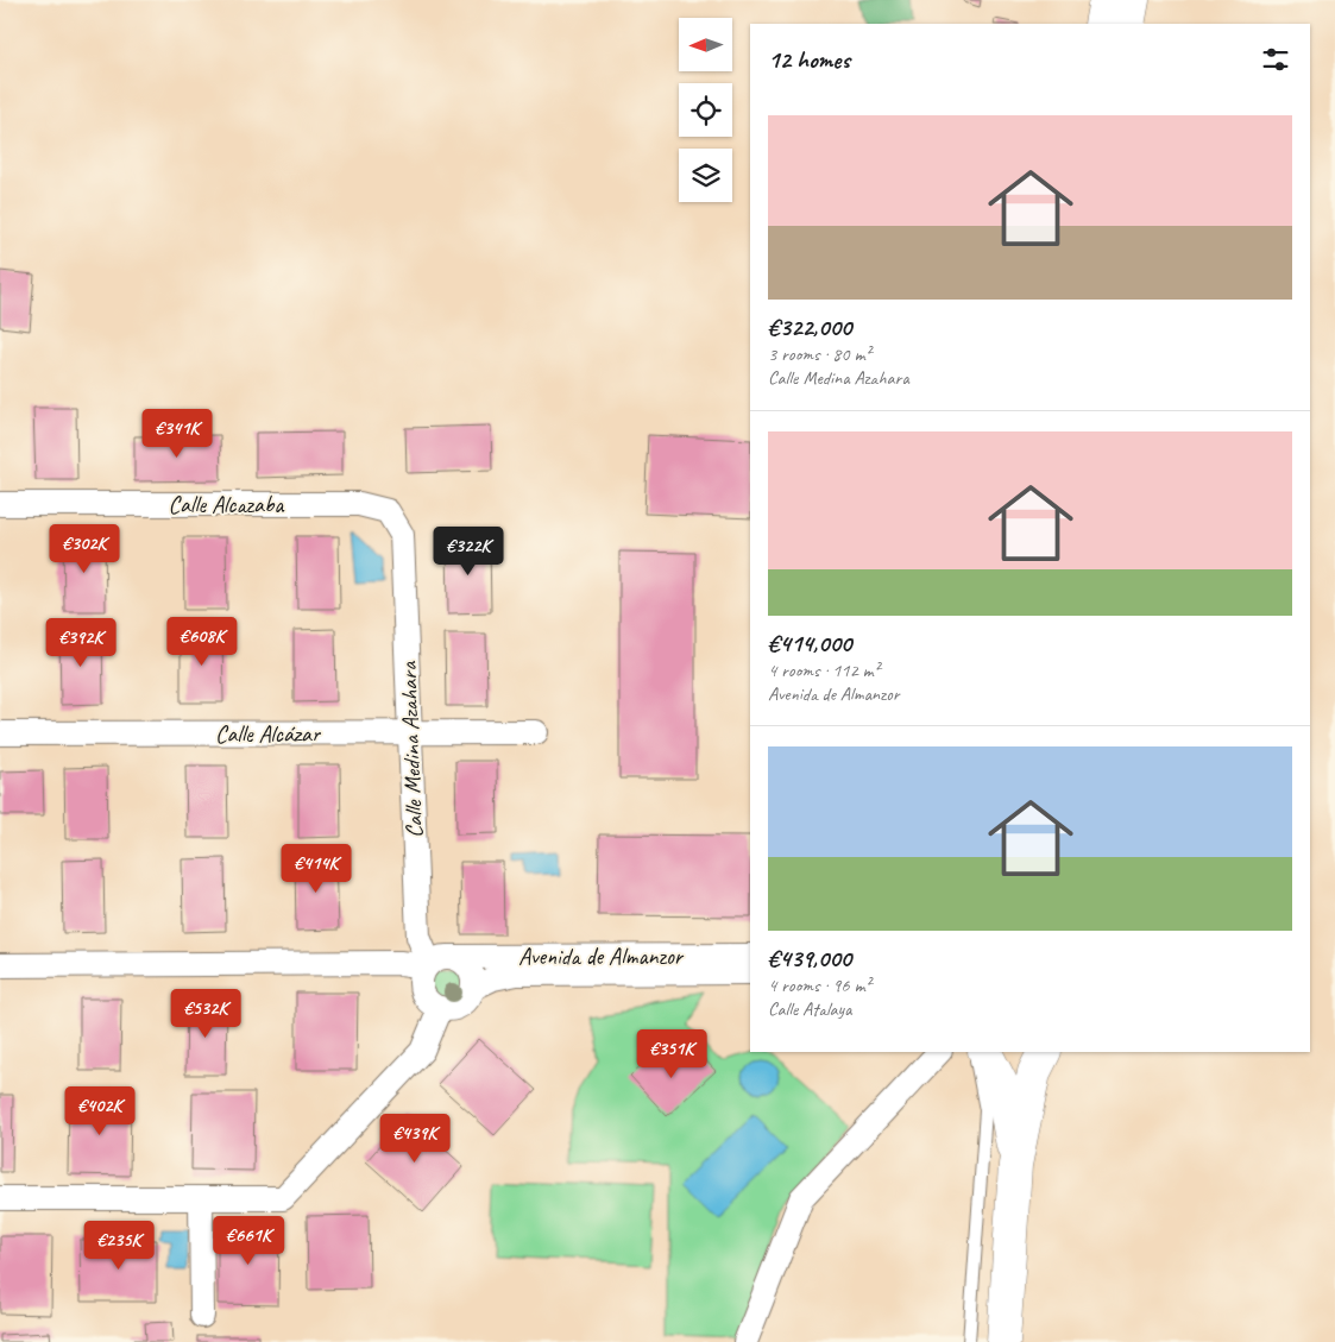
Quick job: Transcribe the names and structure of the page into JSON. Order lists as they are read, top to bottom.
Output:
{
  "streets": {
    "street": [
      "Calle Alcazaba",
      "Calle Alcázar",
      "Calle Medina Azahara",
      "Avenida de Almanzor"
    ]
  },
  "crossings": [
    ["Calle Alcazaba", "Calle Medina Azahara"],
    ["Calle Alcázar", "Calle Medina Azahara"],
    ["Calle Medina Azahara", "Avenida de Almanzor"]
  ],
  "north": "left",
  "page": {
    "heading": "12 homes",
    "list": [
      {
        "name": "€322,000",
        "note": "3 rooms · 80 m² · Calle Medina Azahara"
      },
      {
        "name": "€414,000",
        "note": "4 rooms · 112 m² · Avenida de Almanzor"
      },
      {
        "name": "€439,000",
        "note": "4 rooms · 96 m² · Calle Atalaya"
      }
    ],
    "price": [
      "€341K",
      "€302K",
      "€322K",
      "€608K",
      "€392K",
      "€414K",
      "€532K",
      "€351K",
      "€402K",
      "€439K",
      "€661K",
      "€235K"
    ]
  }
}
